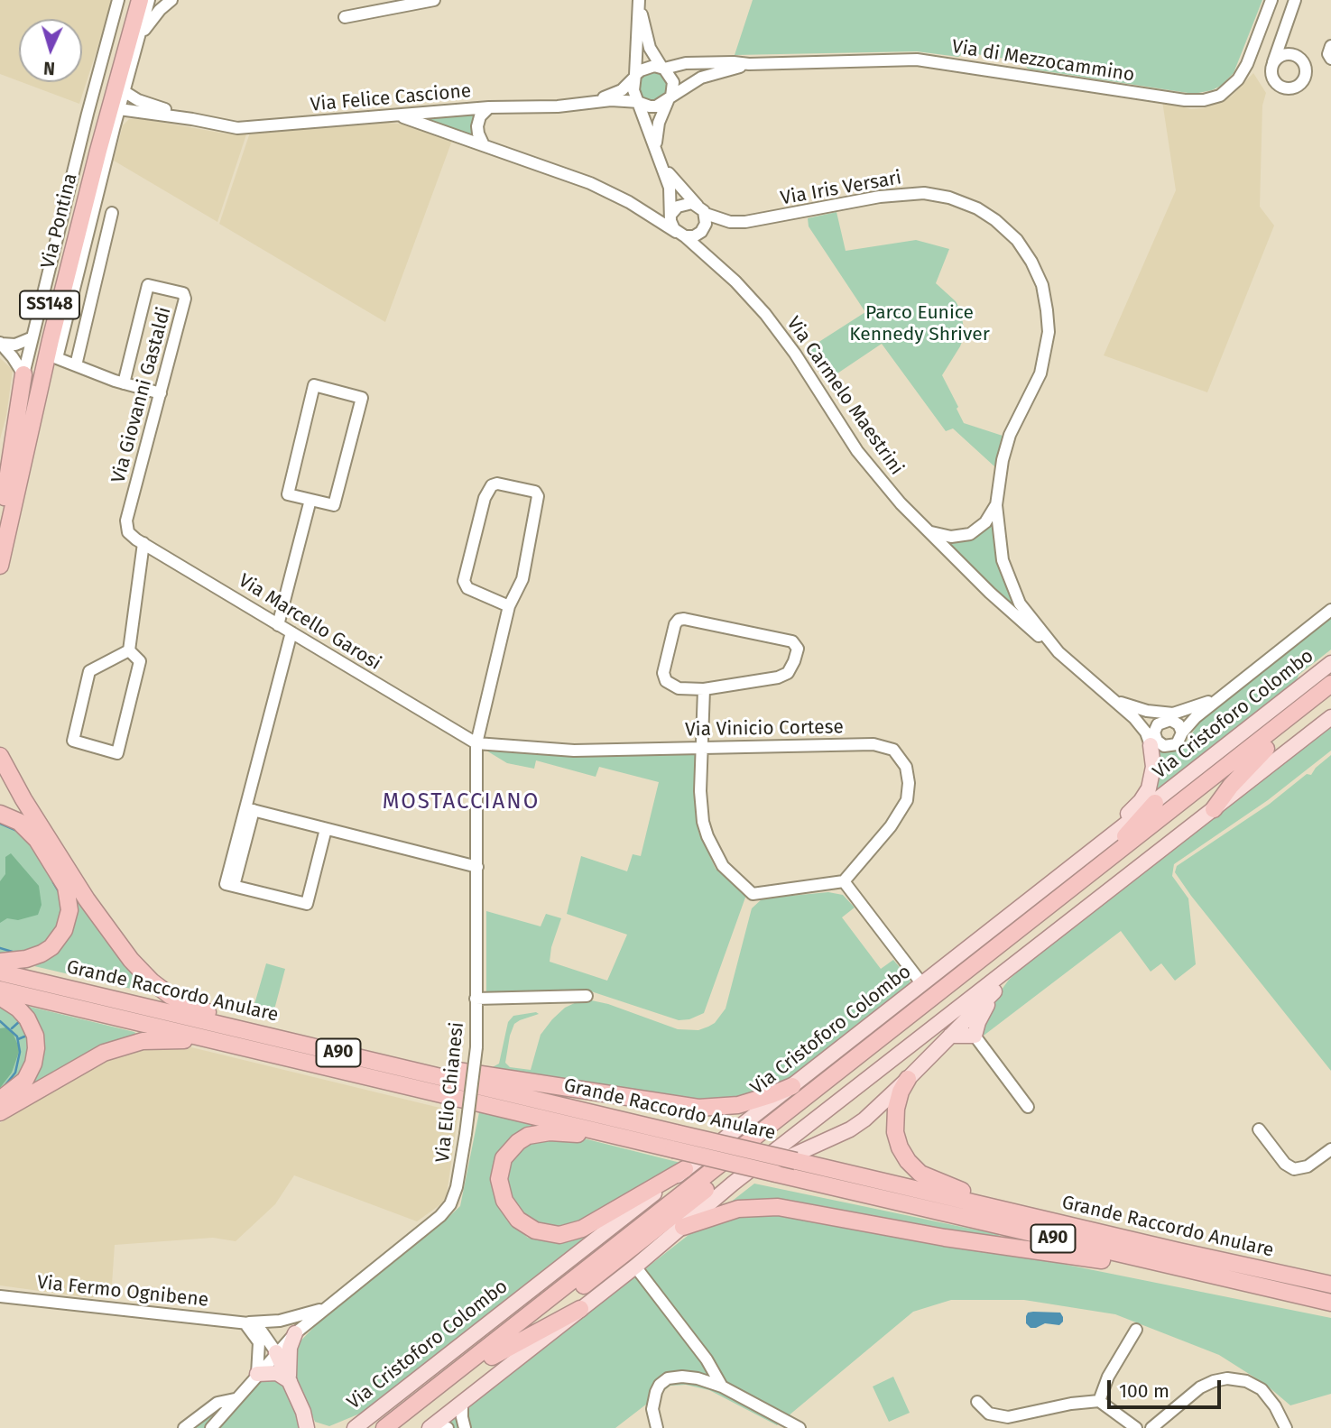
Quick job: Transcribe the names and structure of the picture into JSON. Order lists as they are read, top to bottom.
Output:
{
  "streets": {
    "highway": [
      "Via Pontina",
      "SS148",
      "Via Cristoforo Colombo",
      "Grande Raccordo Anulare",
      "A90"
    ],
    "street": [
      "Via di Mezzocammino",
      "Via Felice Cascione",
      "Via Iris Versari",
      "Via Giovanni Gastaldi",
      "Via Carmelo Maestrini",
      "Via Marcello Garosi",
      "Via Vinicio Cortese",
      "Via Elio Chianesi",
      "Via Fermo Ognibene"
    ]
  },
  "crossings": [
    ["Via di Mezzocammino", "Via Felice Cascione"],
    ["Via Felice Cascione", "Via Pontina"],
    ["Via Felice Cascione", "Via Carmelo Maestrini"],
    ["Via Iris Versari", "Via Carmelo Maestrini"],
    ["Via Giovanni Gastaldi", "Via Marcello Garosi"],
    ["Via Marcello Garosi", "Via Vinicio Cortese"],
    ["Via Marcello Garosi", "Via Elio Chianesi"],
    ["Via Vinicio Cortese", "Via Elio Chianesi"],
    ["Via Elio Chianesi", "Via Fermo Ognibene"]
  ],
  "districts": ["MOSTACCIANO"],
  "parks": ["Parco Eunice Kennedy Shriver"],
  "scale_bar": "100 m",
  "north": "bottom"
}
